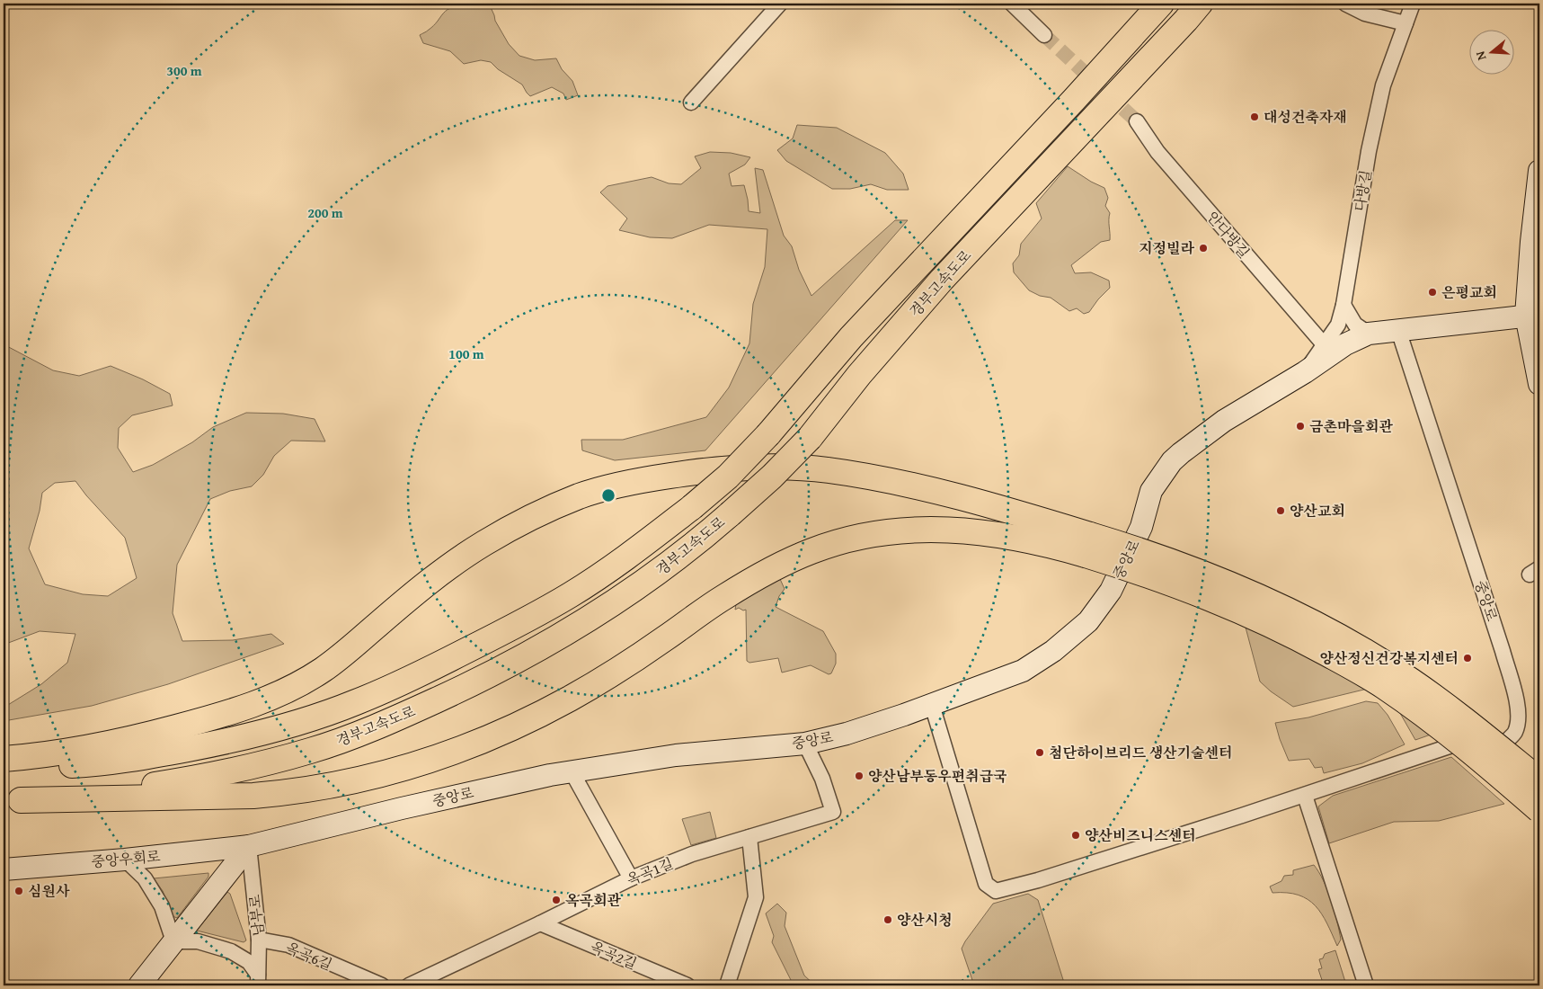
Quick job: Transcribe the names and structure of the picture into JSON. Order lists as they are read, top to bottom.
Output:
{
  "streets": {
    "highway": ["경부고속도로"],
    "main road": ["중앙로", "중앙우회로"],
    "street": [
      "다방길",
      "안다방길",
      "옥곡1길",
      "남부로",
      "옥곡2길",
      "옥곡6길"
    ]
  },
  "crossings": [
    ["다방길", "안다방길"],
    ["다방길", "중앙로"],
    ["중앙로", "중앙우회로"],
    ["중앙로", "옥곡1길"],
    ["중앙로", "남부로"],
    ["중앙우회로", "남부로"],
    ["옥곡1길", "옥곡2길"],
    ["남부로", "옥곡6길"]
  ],
  "places": [
    "대성건축자재",
    "지정빌라",
    "은평교회",
    "금촌마을회관",
    "양산교회",
    "양산정신건강복지센터",
    "첨단하이브리드 생산기술센터",
    "양산남부동우편취급국",
    "양산비즈니스센터",
    "심원사",
    "옥곡회관",
    "양산시청"
  ],
  "north": "left",
  "rings": ["300 m", "200 m", "100 m"]
}
